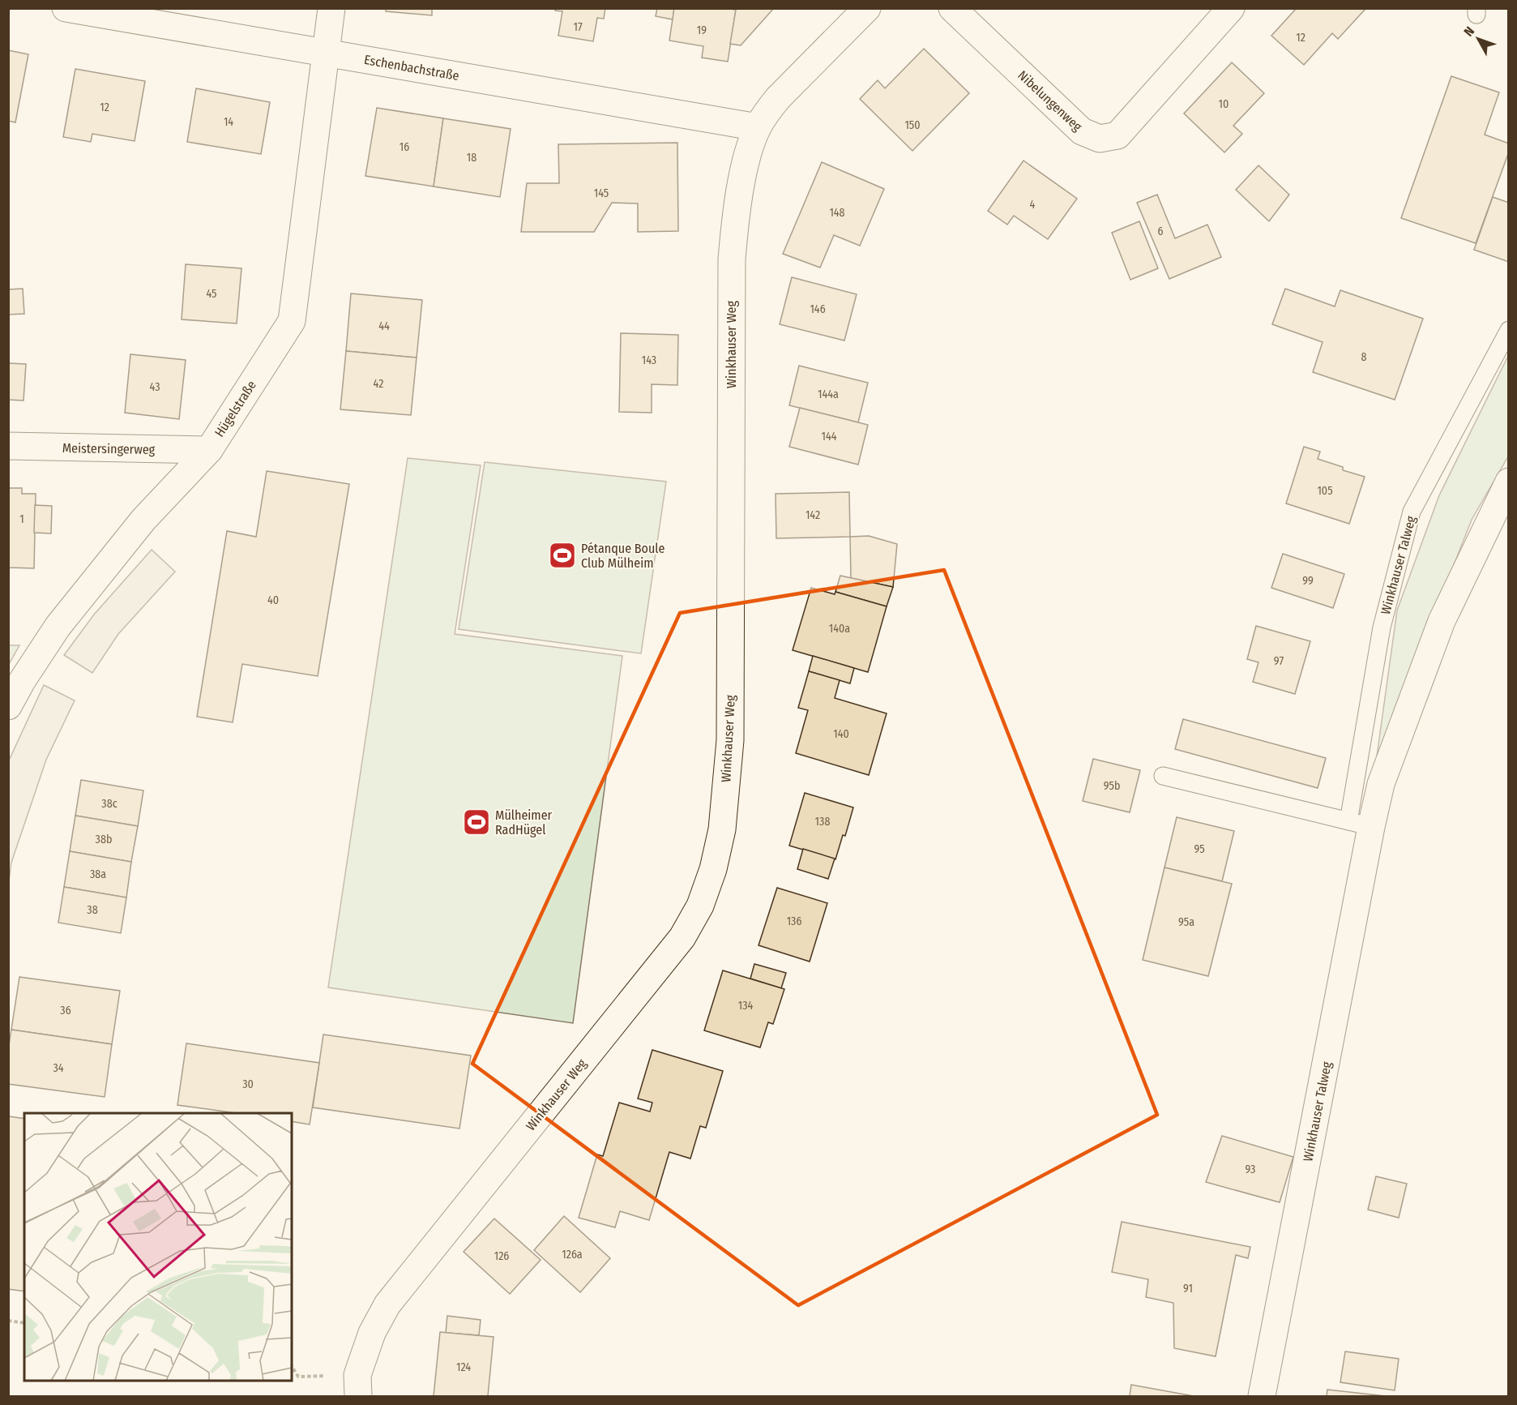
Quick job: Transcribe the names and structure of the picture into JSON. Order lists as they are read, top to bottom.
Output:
{
  "streets": {
    "street": [
      "Eschenbachstraße",
      "Nibelungenweg",
      "Winkhauser Weg",
      "Hügelstraße",
      "Meistersingerweg",
      "Winkhauser Talweg"
    ]
  },
  "crossings": [
    ["Eschenbachstraße", "Winkhauser Weg"],
    ["Eschenbachstraße", "Hügelstraße"],
    ["Hügelstraße", "Meistersingerweg"]
  ],
  "places": {
    "sports": ["Pétanque Boule Club Mülheim", "Mülheimer RadHügel"]
  },
  "house_numbers": [
    "17",
    "19",
    "12",
    "10",
    "12",
    "14",
    "150",
    "16",
    "18",
    "145",
    "4",
    "148",
    "6",
    "45",
    "146",
    "44",
    "8",
    "143",
    "42",
    "43",
    "144a",
    "144",
    "105",
    "142",
    "1",
    "99",
    "40",
    "140a",
    "97",
    "140",
    "95b",
    "38c",
    "138",
    "38b",
    "95",
    "38a",
    "38",
    "136",
    "95a",
    "134",
    "36",
    "34",
    "30",
    "93",
    "126a",
    "126",
    "91",
    "124"
  ],
  "north": "top left"
}
